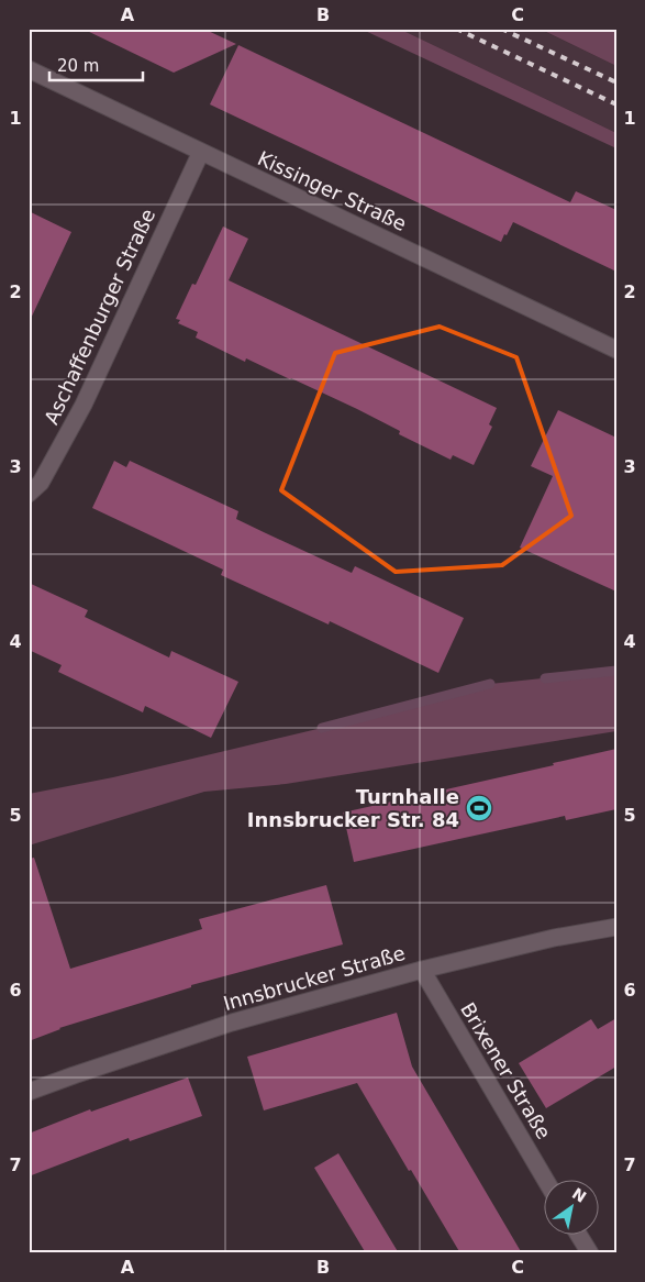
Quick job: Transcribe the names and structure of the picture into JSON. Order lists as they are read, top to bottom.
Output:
{
  "streets": {
    "street": [
      "Kissinger Straße",
      "Aschaffenburger Straße",
      "Innsbrucker Straße",
      "Brixener Straße"
    ]
  },
  "crossings": [
    ["Kissinger Straße", "Aschaffenburger Straße"],
    ["Innsbrucker Straße", "Brixener Straße"]
  ],
  "places": {
    "sports": ["Turnhalle Innsbrucker Str. 84"]
  },
  "scale_bar": "20 m",
  "north": "top right",
  "grid": {
    "columns": ["A", "B", "C"],
    "rows": [
      "1",
      "2",
      "3",
      "4",
      "5",
      "6",
      "7"
    ]
  }
}
